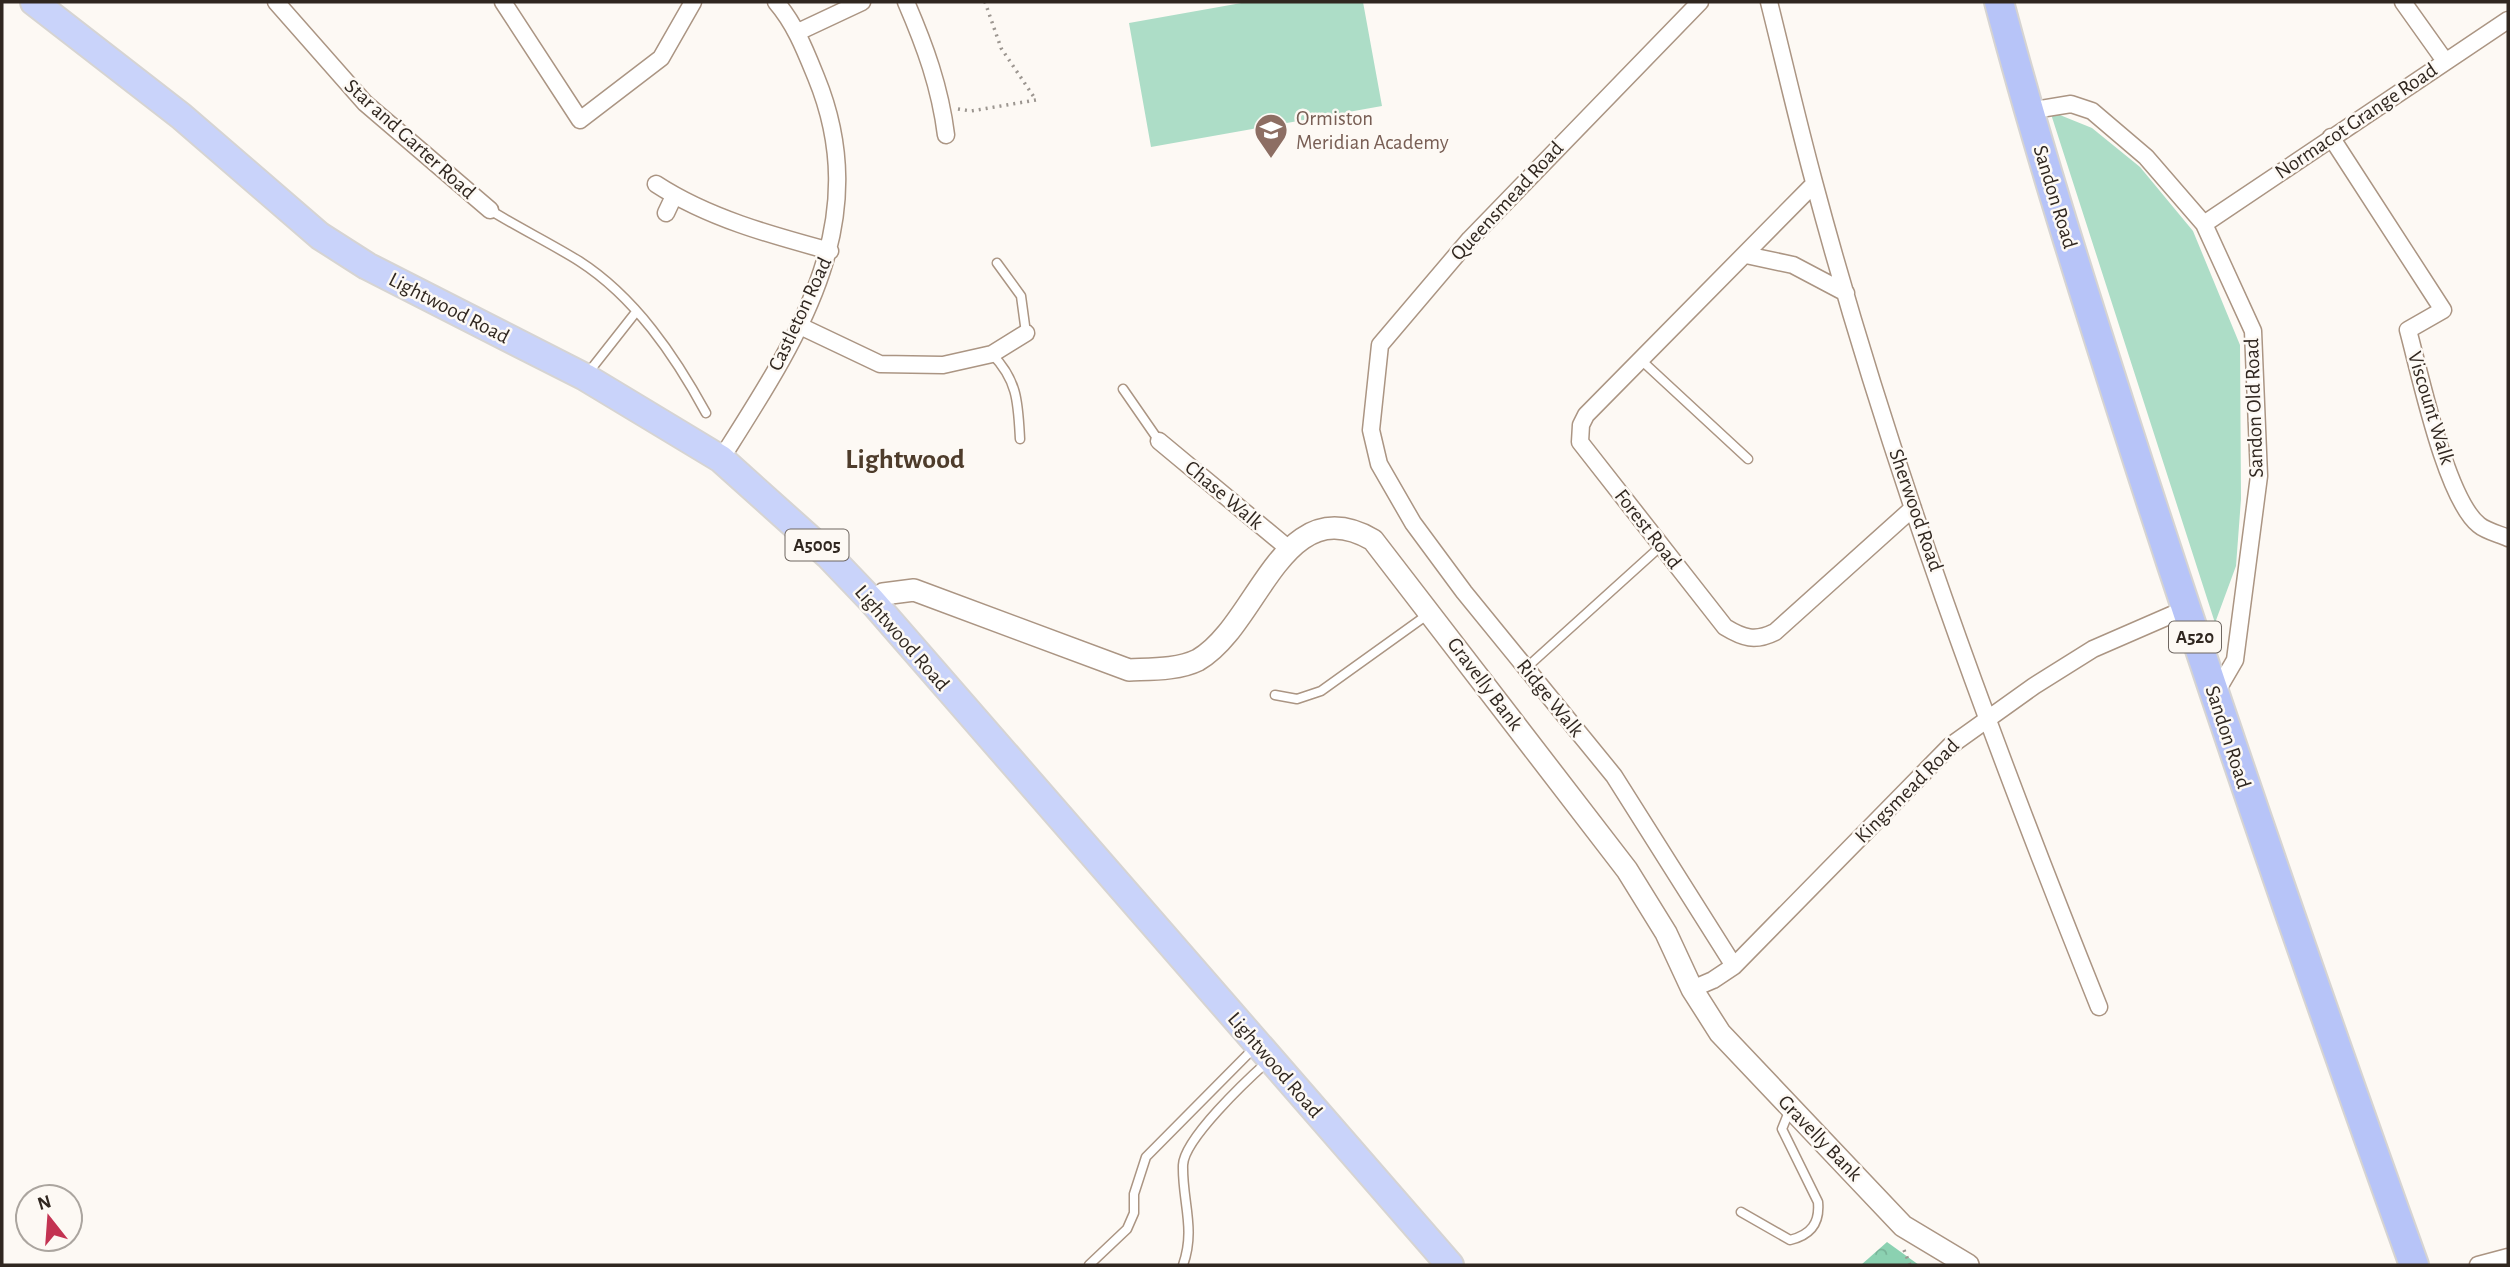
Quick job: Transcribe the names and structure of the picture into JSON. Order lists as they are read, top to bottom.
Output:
{
  "streets": {
    "highway": ["Sandon Road", "A520"],
    "main road": ["Lightwood Road", "A5005"],
    "street": [
      "Normacot Grange Road",
      "Star and Garter Road",
      "Queensmead Road",
      "Castleton Road",
      "Sandon Old Road",
      "Viscount Walk",
      "Chase Walk",
      "Sherwood Road",
      "Forest Road",
      "Gravelly Bank",
      "Ridge Walk",
      "Kingsmead Road"
    ]
  },
  "crossings": [
    ["Normacot Grange Road", "Sandon Old Road"],
    ["Normacot Grange Road", "Viscount Walk"],
    ["Sandon Road", "Sandon Old Road"],
    ["Sandon Road", "Kingsmead Road"],
    ["Queensmead Road", "Ridge Walk"],
    ["Lightwood Road", "Castleton Road"],
    ["Lightwood Road", "Gravelly Bank"],
    ["Chase Walk", "Gravelly Bank"],
    ["Sherwood Road", "Forest Road"],
    ["Sherwood Road", "Kingsmead Road"],
    ["Gravelly Bank", "Kingsmead Road"],
    ["Ridge Walk", "Kingsmead Road"]
  ],
  "districts": ["Lightwood"],
  "places": {
    "school or university": ["Ormiston Meridian Academy"]
  },
  "north": "top"
}
